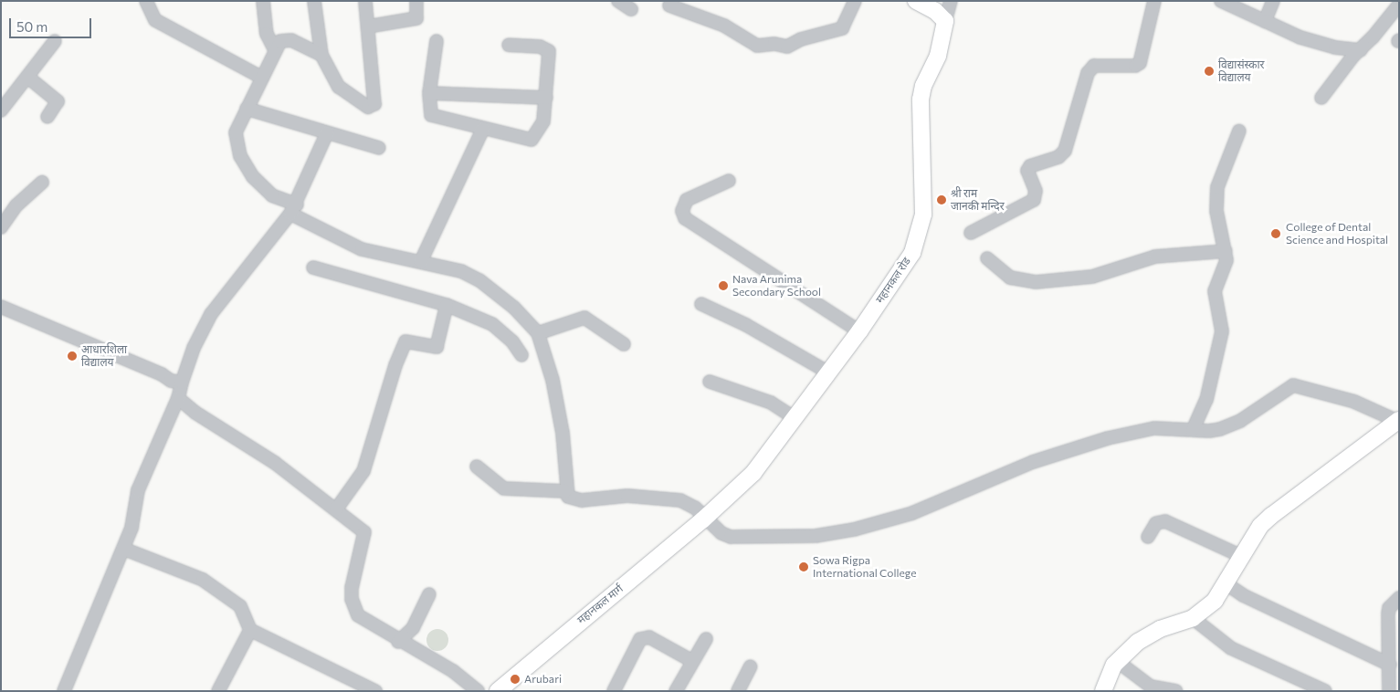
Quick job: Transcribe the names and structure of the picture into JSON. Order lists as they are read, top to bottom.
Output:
{
  "streets": {
    "main road": ["महानकल रोड", "महानकल मार्ग"]
  },
  "crossings": [
    ["महानकल रोड", "महानकल मार्ग"]
  ],
  "places": [
    "विद्यासंस्कार विद्यालय",
    "श्री राम जानकी मन्दिर",
    "College of Dental Science and Hospital",
    "Nava Arunima Secondary School",
    "आधारशिला विद्यालय",
    "Sowa Rigpa International College",
    "Arubari"
  ],
  "scale_bar": "50 m"
}
